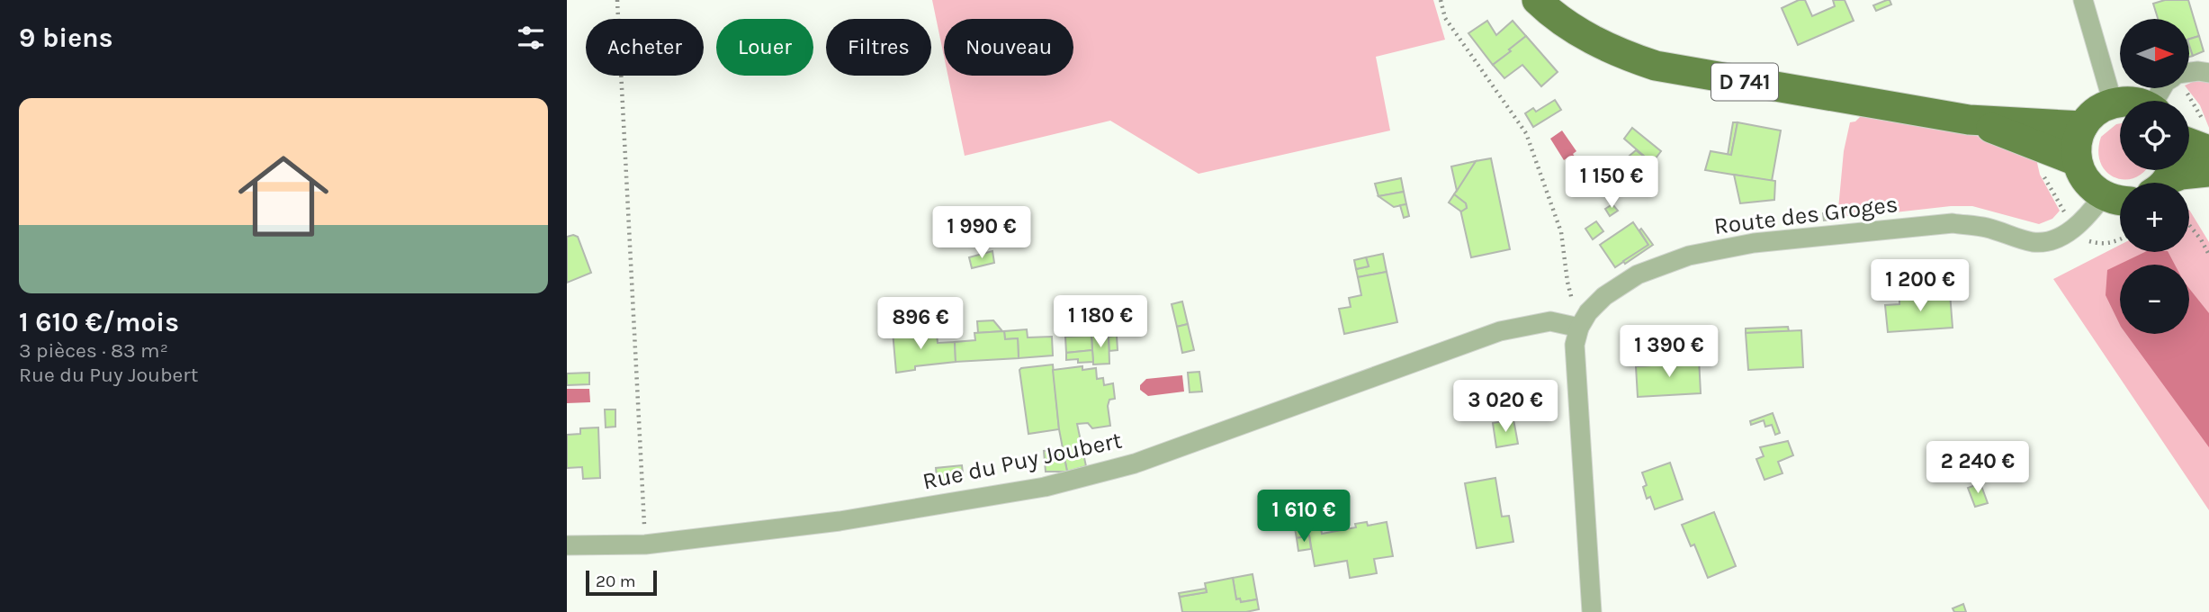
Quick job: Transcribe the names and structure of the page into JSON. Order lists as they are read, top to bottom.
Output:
{
  "streets": {
    "main road": ["D 741"],
    "street": ["Route des Groges", "Rue du Puy Joubert"]
  },
  "crossings": [
    ["Route des Groges", "Rue du Puy Joubert"]
  ],
  "scale_bar": "20 m",
  "north": "right",
  "page": {
    "heading": "9 biens",
    "map_buttons": ["+", "−"],
    "chip": [
      "Acheter",
      "Louer",
      "Filtres",
      "Nouveau"
    ],
    "list": [
      {
        "name": "1 610 €/mois",
        "note": "3 pièces · 83 m² · Rue du Puy Joubert"
      }
    ],
    "price": [
      "1 150 €",
      "1 990 €",
      "1 200 €",
      "1 180 €",
      "896 €",
      "1 390 €",
      "3 020 €",
      "2 240 €",
      "1 610 €"
    ],
    "scale": "20 m"
  }
}
